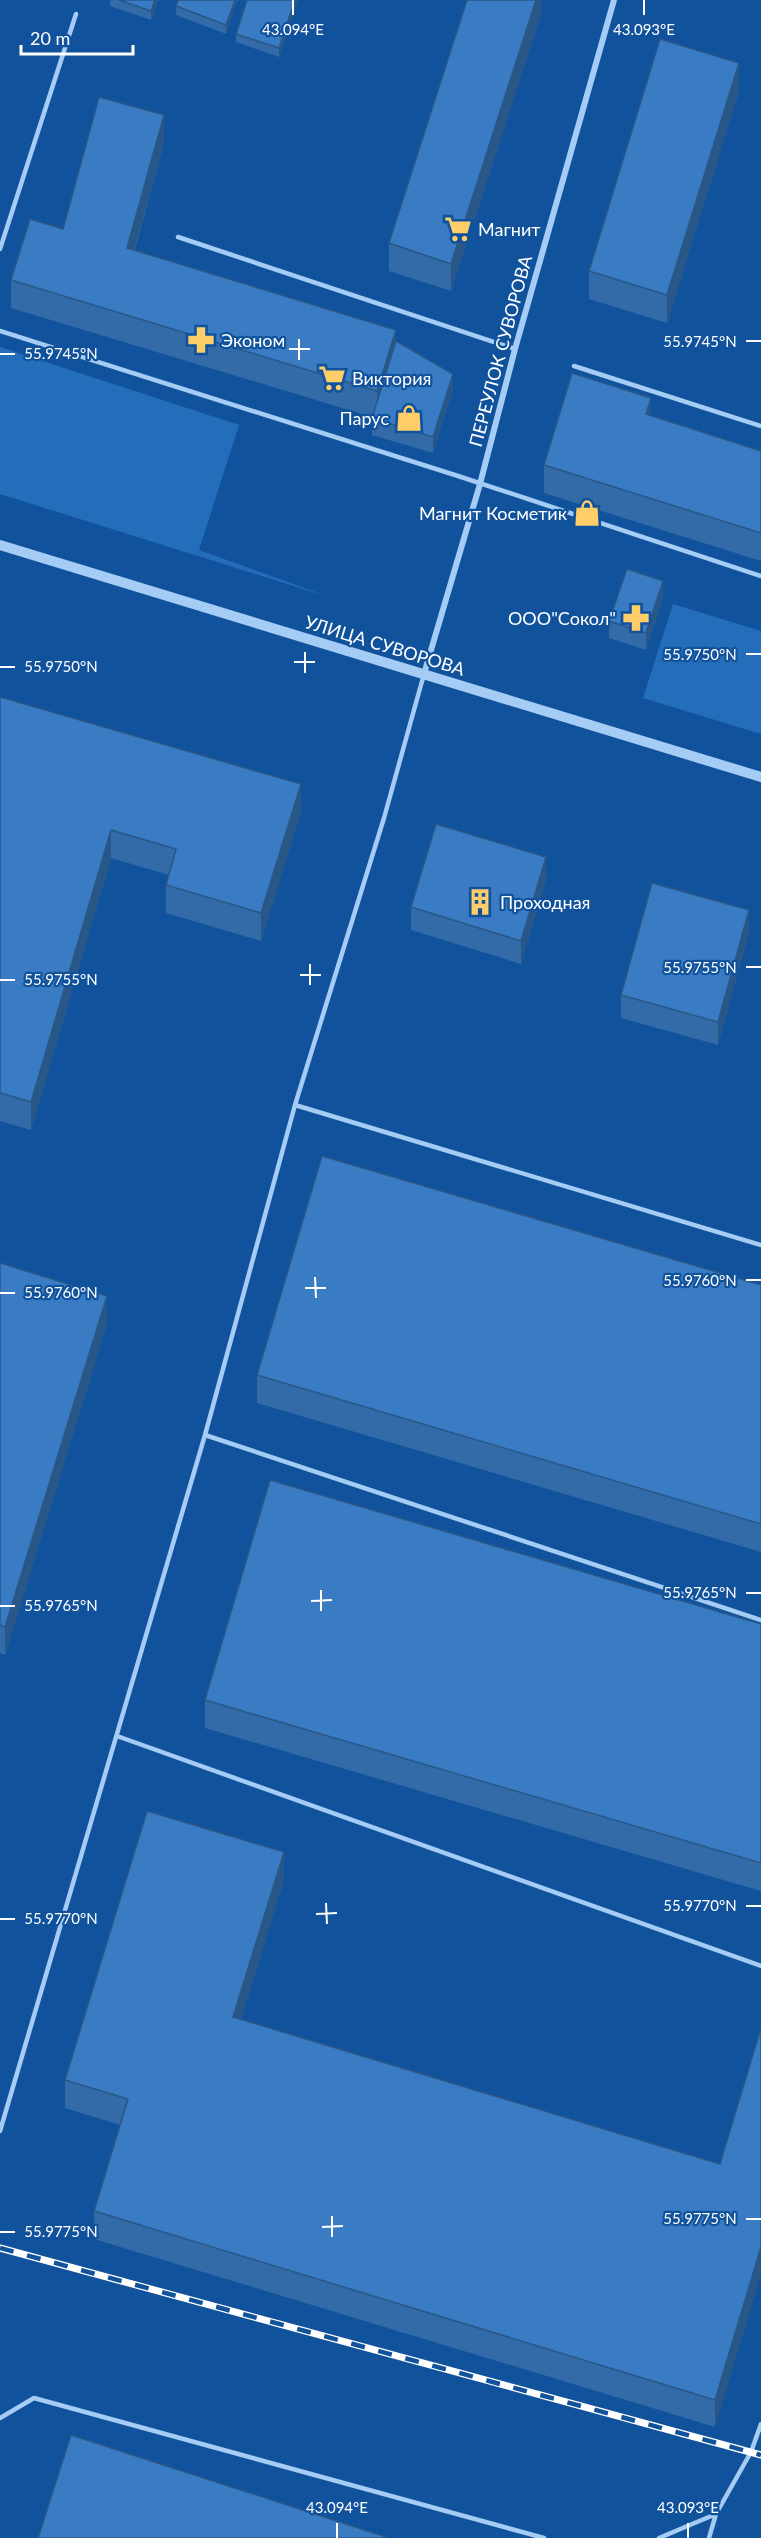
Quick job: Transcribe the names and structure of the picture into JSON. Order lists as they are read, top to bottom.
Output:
{
  "streets": {
    "street": ["ПЕРЕУЛОК СУВОРОВА", "УЛИЦА СУВОРОВА"]
  },
  "crossings": [
    ["ПЕРЕУЛОК СУВОРОВА", "УЛИЦА СУВОРОВА"]
  ],
  "places": {
    "supermarket": ["Магнит", "Виктория"],
    "pharmacy": ["Эконом", "ООО\"Сокол\""],
    "shop": ["Парус", "Магнит Косметик"],
    "building": ["Проходная"]
  },
  "scale_bar": "20 m",
  "coordinates": [
    "43.094°E",
    "43.093°E",
    "55.9745°N",
    "55.9750°N",
    "55.9755°N",
    "55.9760°N",
    "55.9765°N",
    "55.9770°N",
    "55.9775°N"
  ]
}
